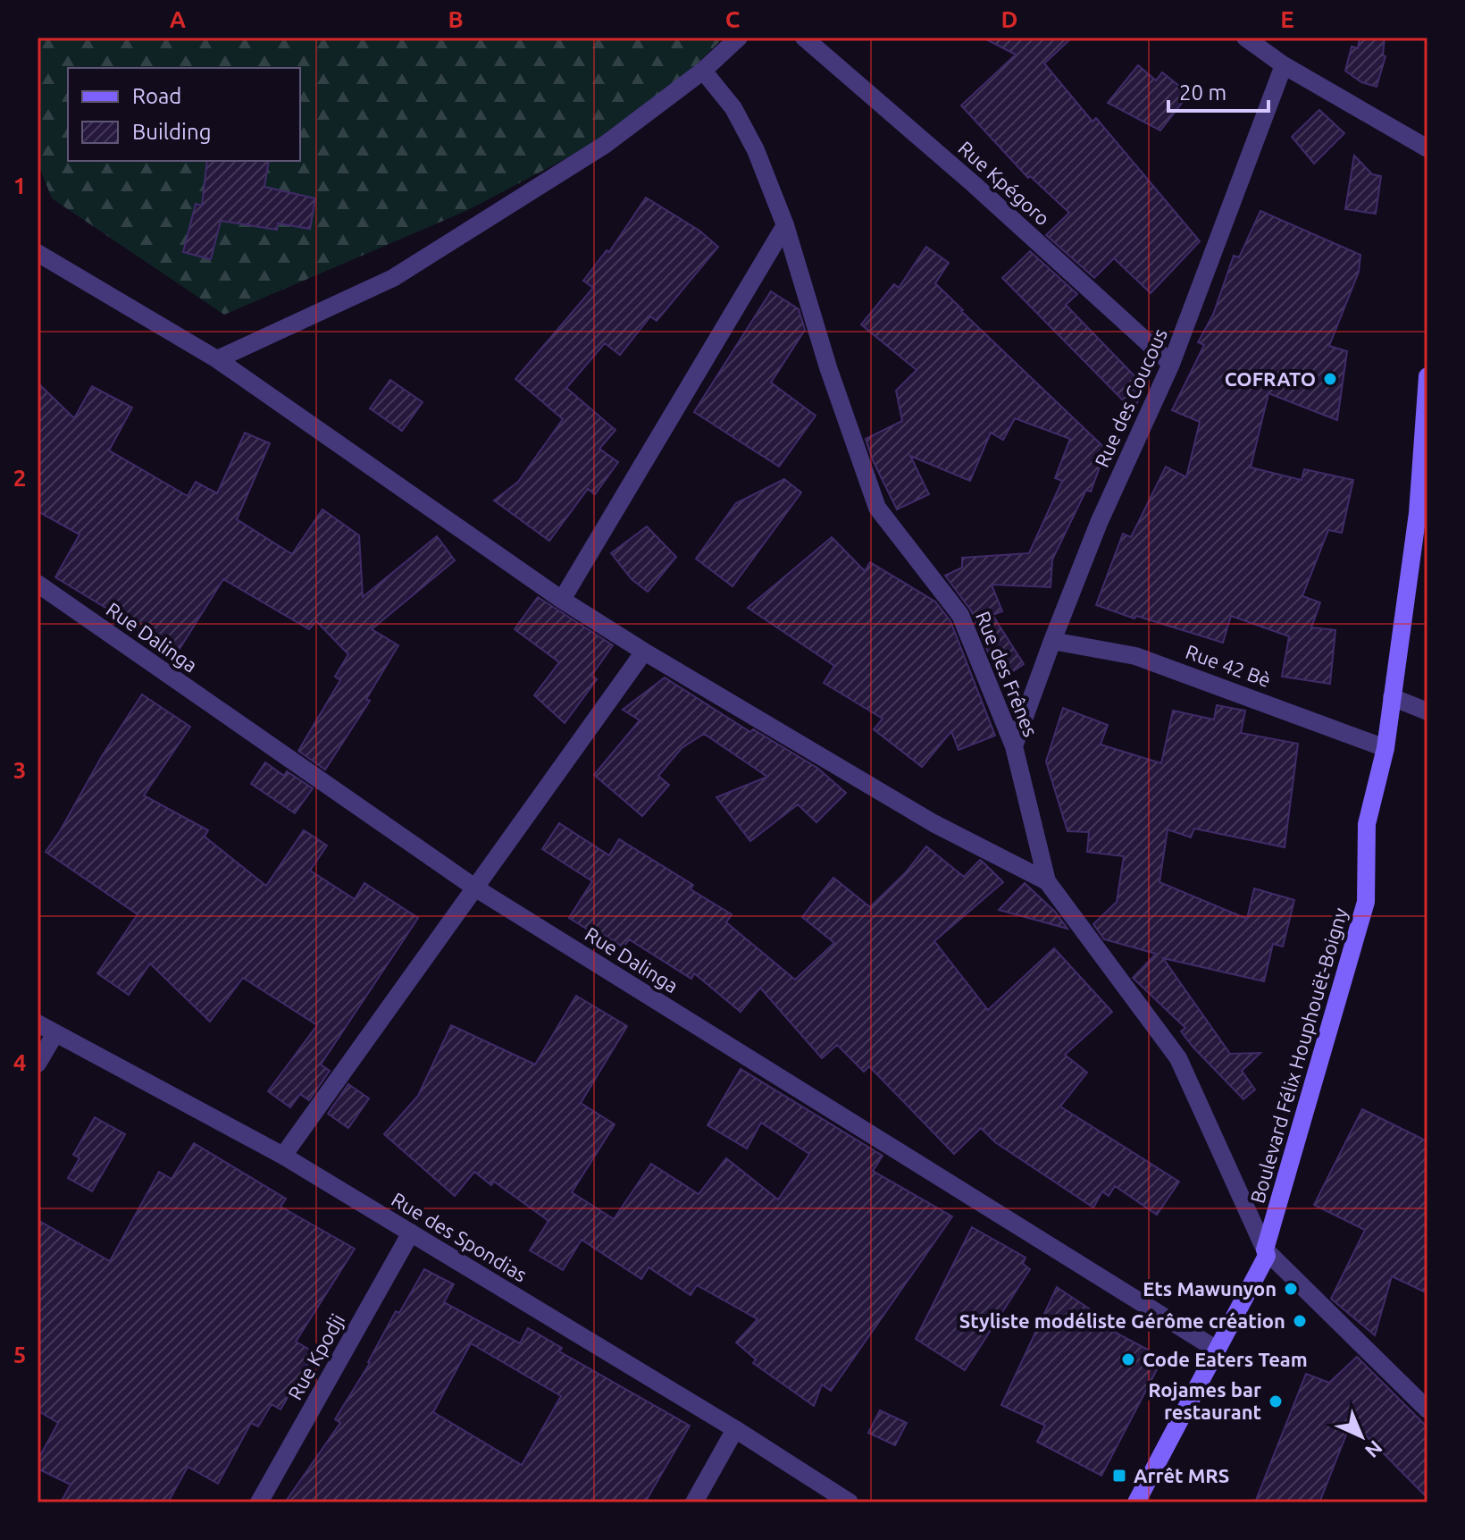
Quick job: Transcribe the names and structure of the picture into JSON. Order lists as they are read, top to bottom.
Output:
{
  "streets": {
    "street": [
      "Rue Kpégoro",
      "Rue des Coucous",
      "Rue Dalinga",
      "Rue 42 Bè",
      "Rue des Frênes",
      "Boulevard Félix Houphouët-Boigny",
      "Rue des Spondias",
      "Rue Kpodji"
    ]
  },
  "crossings": [
    ["Rue Kpégoro", "Rue des Coucous"],
    ["Rue des Coucous", "Rue 42 Bè"],
    ["Rue des Coucous", "Rue des Frênes"],
    ["Rue Dalinga", "Boulevard Félix Houphouët-Boigny"],
    ["Rue 42 Bè", "Boulevard Félix Houphouët-Boigny"],
    ["Rue des Frênes", "Boulevard Félix Houphouët-Boigny"],
    ["Rue des Spondias", "Rue Kpodji"]
  ],
  "places": {
    "other": [
      "COFRATO",
      "Ets Mawunyon",
      "Styliste modéliste Gérôme création",
      "Code Eaters Team",
      "Rojames bar restaurant"
    ],
    "transit": ["Arrêt MRS"]
  },
  "legend": ["Road", "Building"],
  "scale_bar": "20 m",
  "north": "bottom right",
  "grid": {
    "columns": [
      "A",
      "B",
      "C",
      "D",
      "E"
    ],
    "rows": [
      "1",
      "2",
      "3",
      "4",
      "5"
    ]
  }
}
